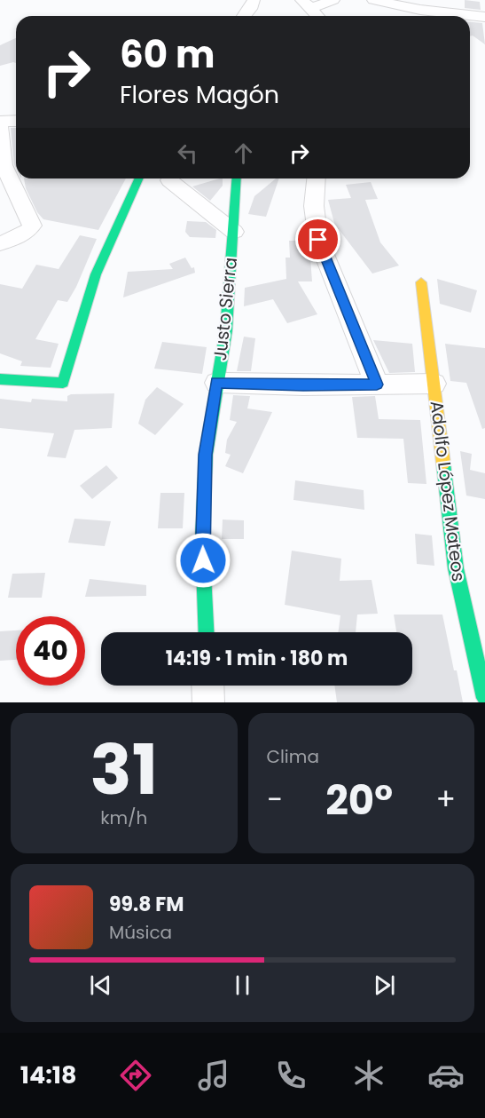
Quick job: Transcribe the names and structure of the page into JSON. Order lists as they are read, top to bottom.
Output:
{
  "streets": {
    "street": ["Justo Sierra", "Adolfo López Mateos"]
  },
  "page": {
    "turn": ["60 m", "Flores Magón"],
    "limit": "40",
    "trip": "14:19 · 1 min · 180 m",
    "tile": [
      ["31", "km/h"],
      "Clima"
    ],
    "heat": ["−", "20°", "+"],
    "song": ["99.8 FM", "Música"],
    "tabs": "14:18"
  }
}
